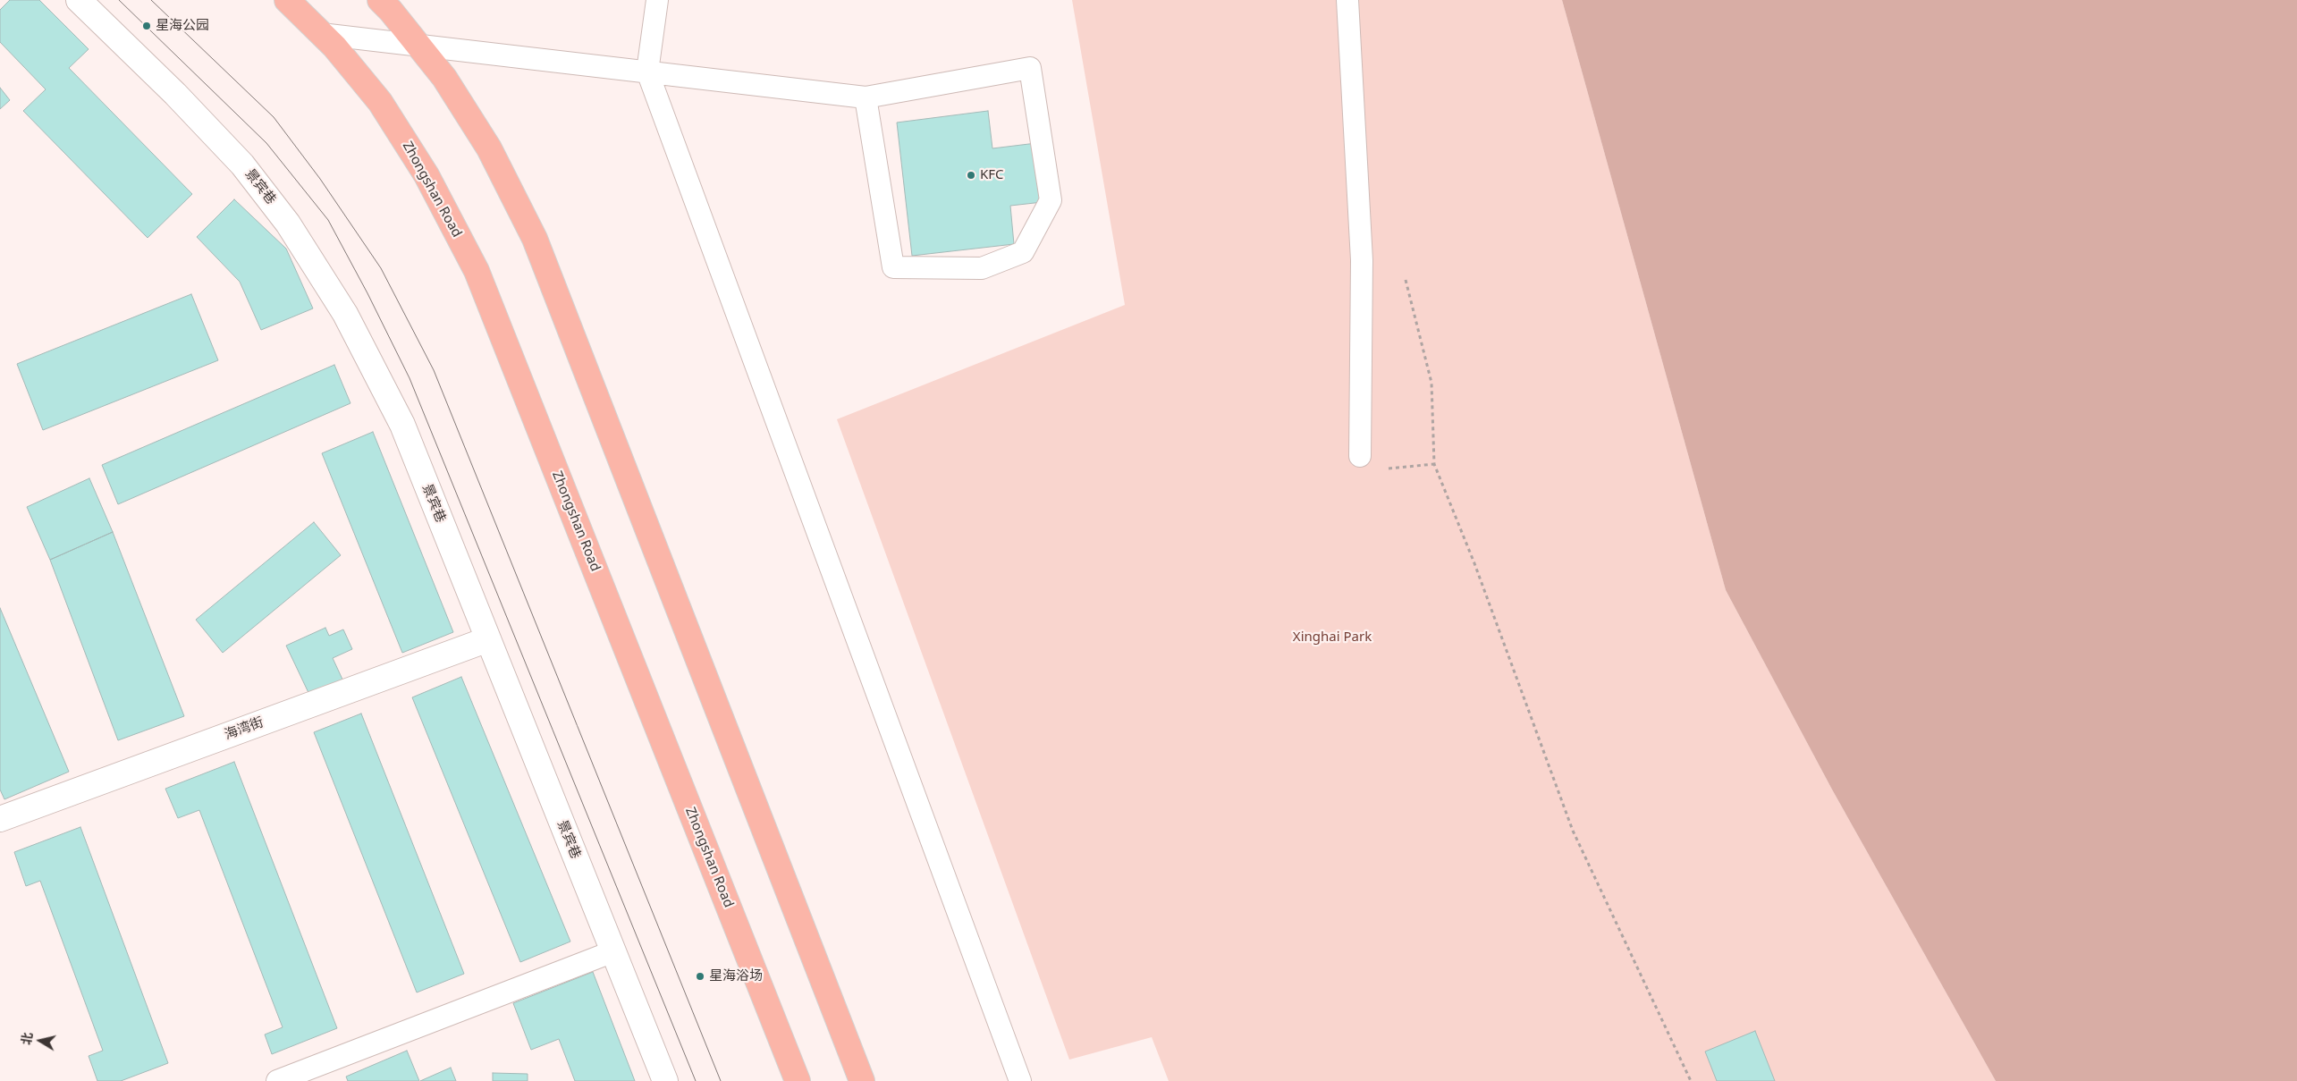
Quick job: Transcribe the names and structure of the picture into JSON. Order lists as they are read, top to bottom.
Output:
{
  "streets": {
    "highway": ["Zhongshan Road"],
    "street": ["景宾巷", "海湾街"]
  },
  "crossings": [
    ["景宾巷", "海湾街"]
  ],
  "parks": ["Xinghai Park"],
  "places": ["星海公园", "KFC", "星海浴场"],
  "north": "left"
}
